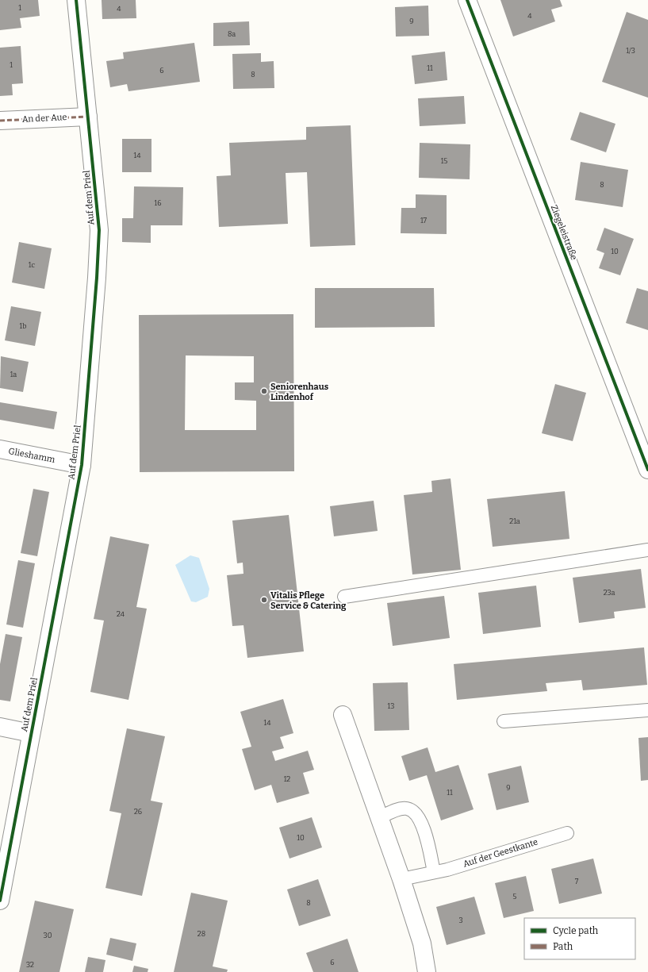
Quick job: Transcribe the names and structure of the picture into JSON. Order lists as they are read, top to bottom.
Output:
{
  "streets": {
    "street": [
      "An der Aue",
      "Auf dem Priel",
      "Ziegeleistraße",
      "Glieshamm"
    ],
    "lane": ["Auf der Geestkante"]
  },
  "crossings": [
    ["An der Aue", "Auf dem Priel"],
    ["Auf dem Priel", "Glieshamm"]
  ],
  "places": ["Seniorenhaus Lindenhof", "Vitalis Pflege Service & Catering"],
  "house_numbers": [
    "1",
    "4",
    "4",
    "9",
    "8a",
    "1/3",
    "1",
    "11",
    "6",
    "8",
    "14",
    "15",
    "8",
    "16",
    "17",
    "10",
    "1c",
    "1b",
    "1a",
    "21a",
    "23a",
    "24",
    "13",
    "14",
    "12",
    "9",
    "11",
    "26",
    "10",
    "7",
    "5",
    "8",
    "3",
    "28",
    "30",
    "6",
    "32"
  ],
  "legend": ["Cycle path", "Path"]
}
